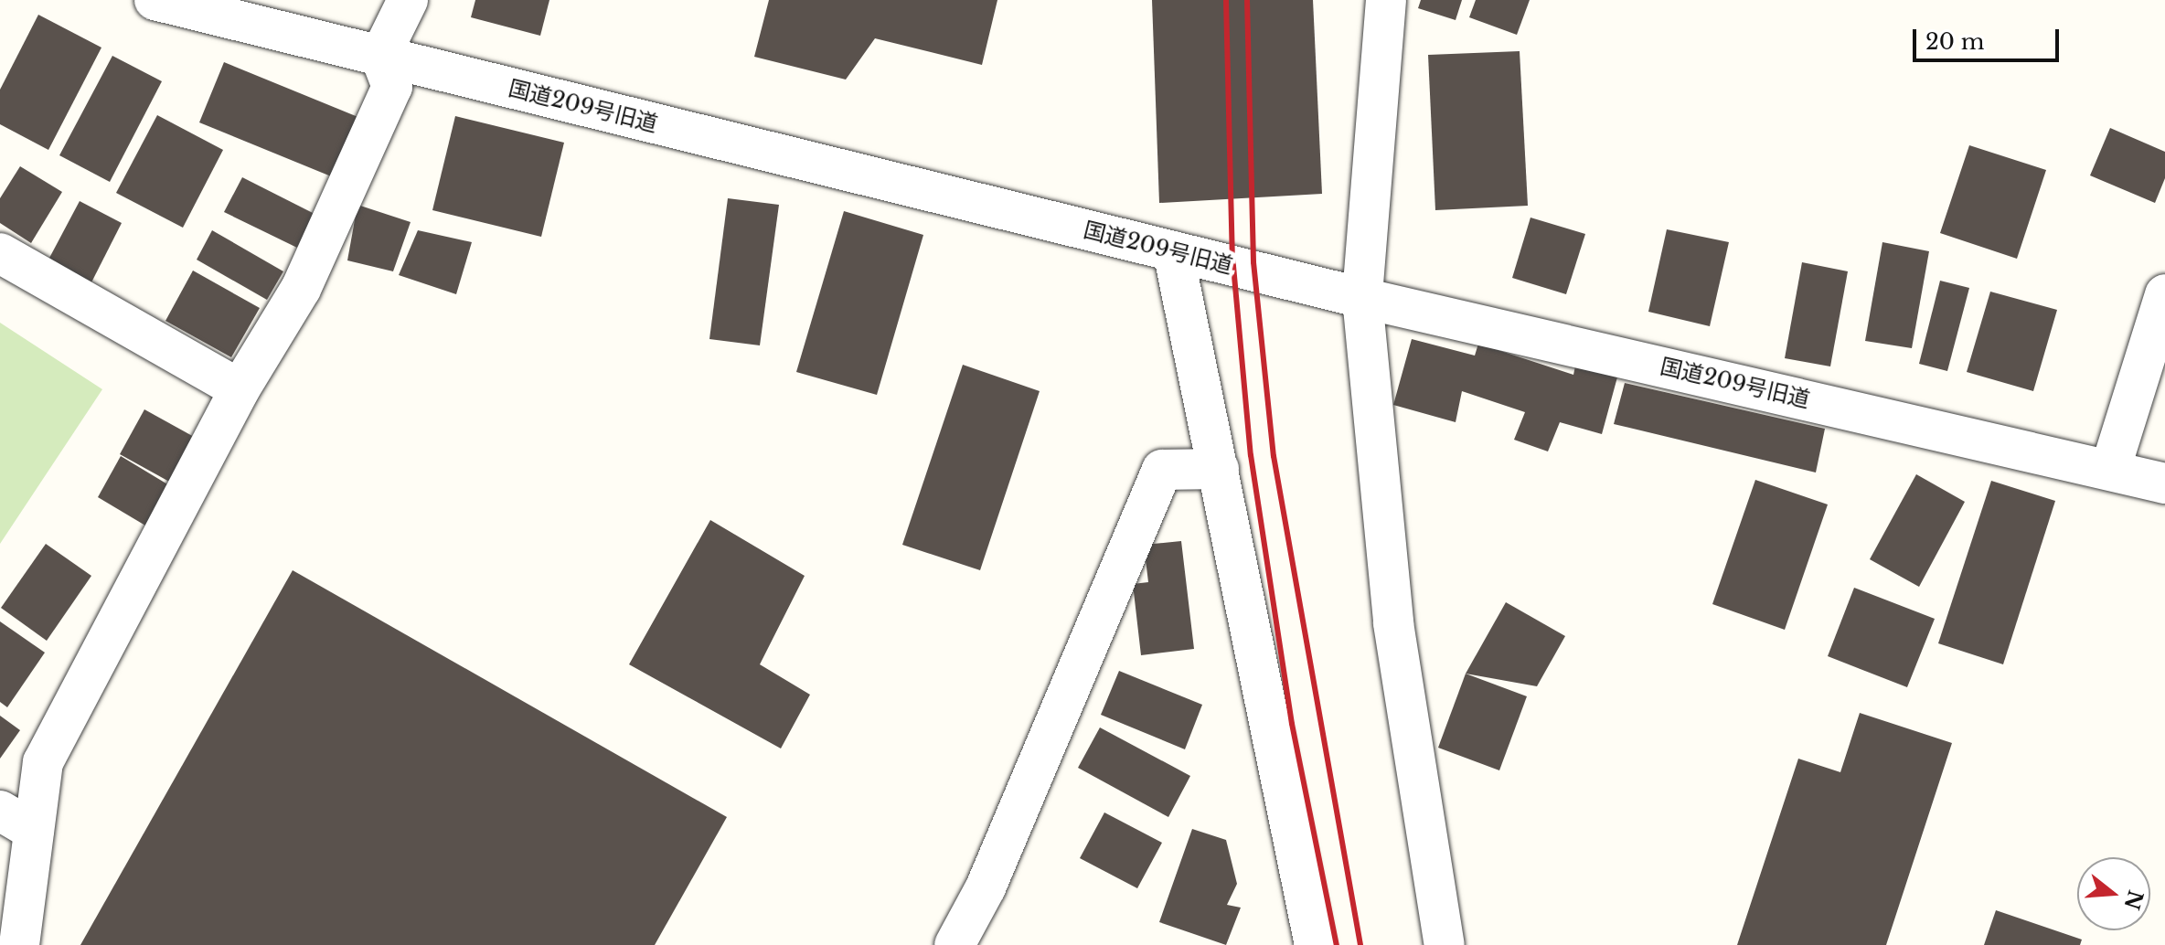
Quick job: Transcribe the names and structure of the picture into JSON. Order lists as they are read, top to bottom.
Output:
{
  "streets": {
    "street": ["国道209号旧道"]
  },
  "scale_bar": "20 m",
  "north": "right"
}
